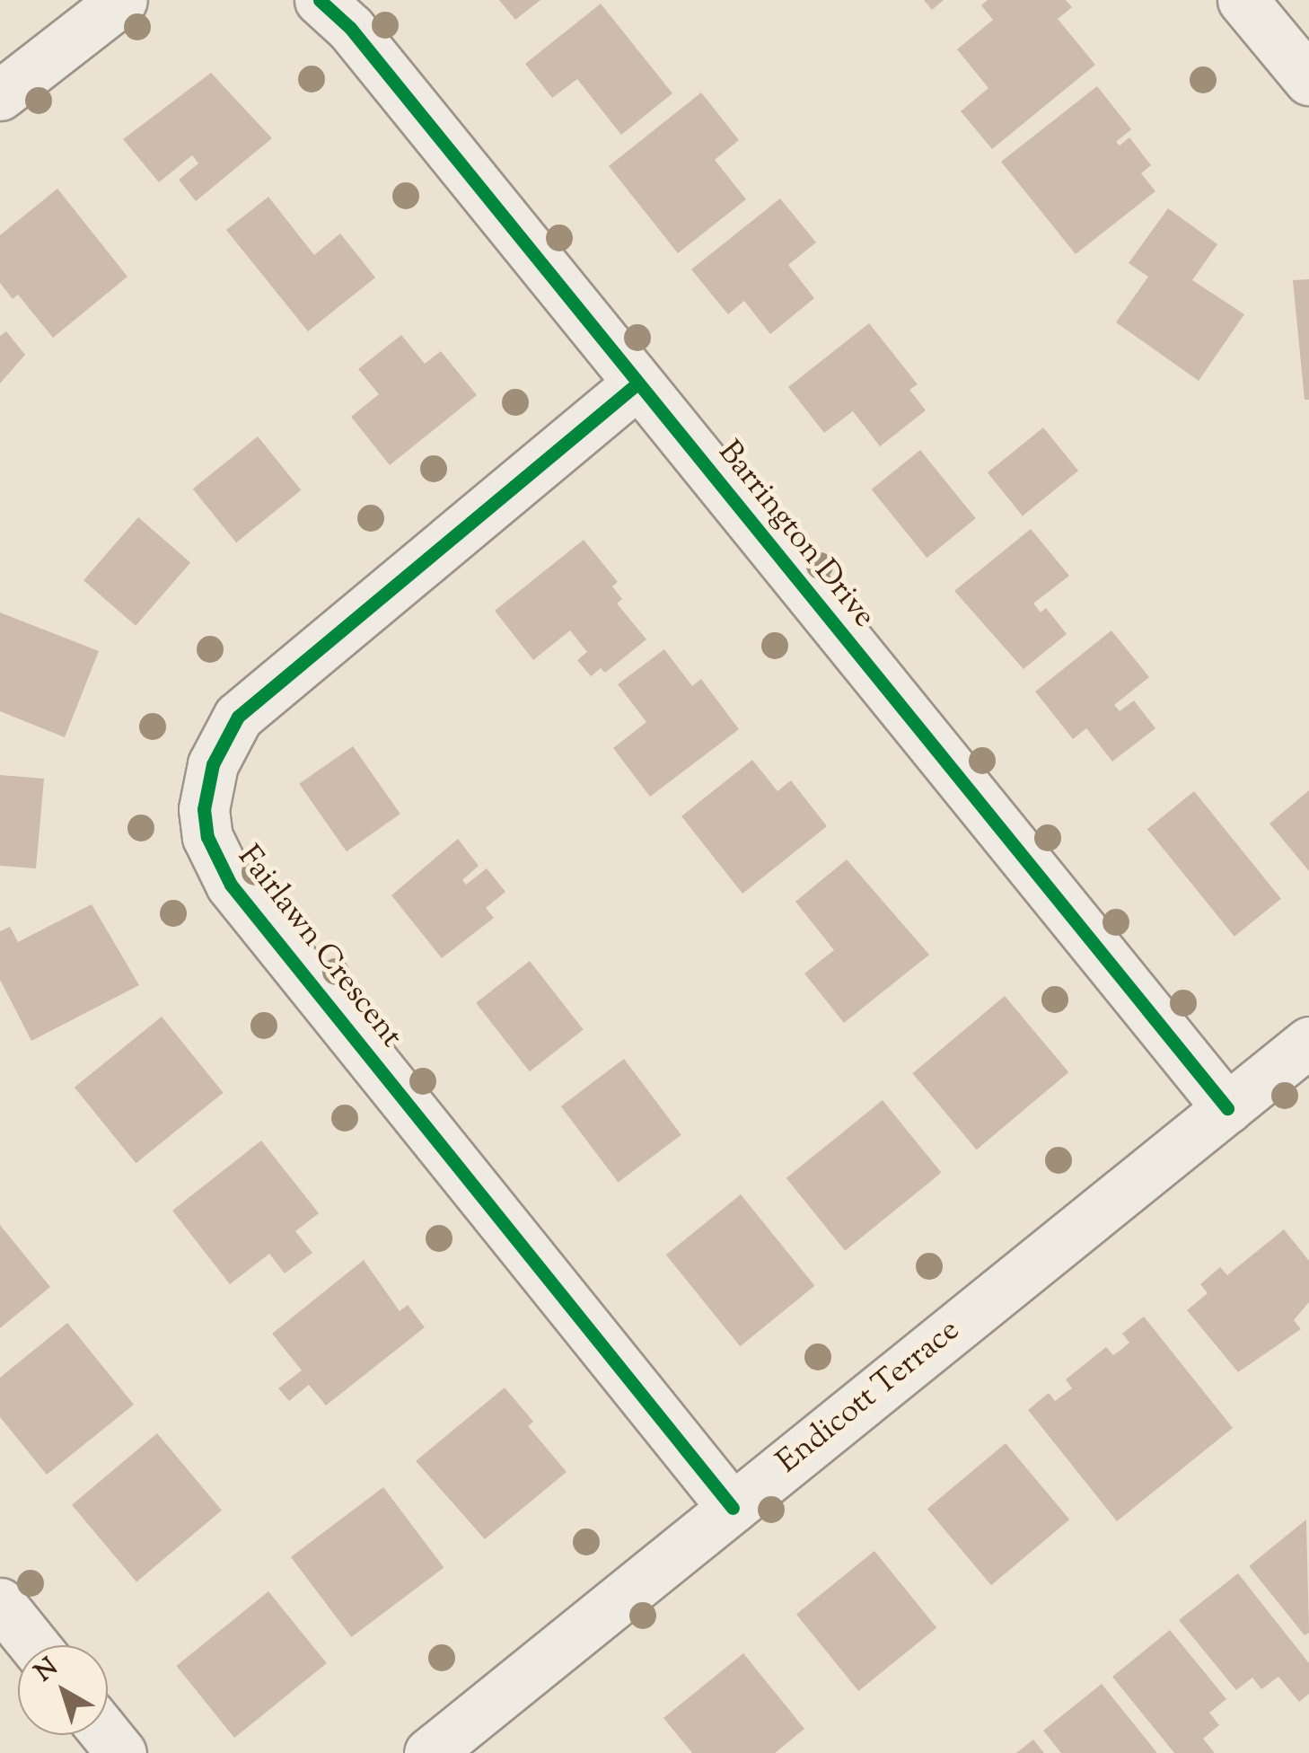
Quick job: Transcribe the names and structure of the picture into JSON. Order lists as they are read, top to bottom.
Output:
{
  "streets": {
    "street": ["Barrington Drive", "Fairlawn Crescent", "Endicott Terrace"]
  },
  "crossings": [
    ["Barrington Drive", "Fairlawn Crescent"],
    ["Barrington Drive", "Endicott Terrace"],
    ["Fairlawn Crescent", "Endicott Terrace"]
  ],
  "north": "top left"
}
